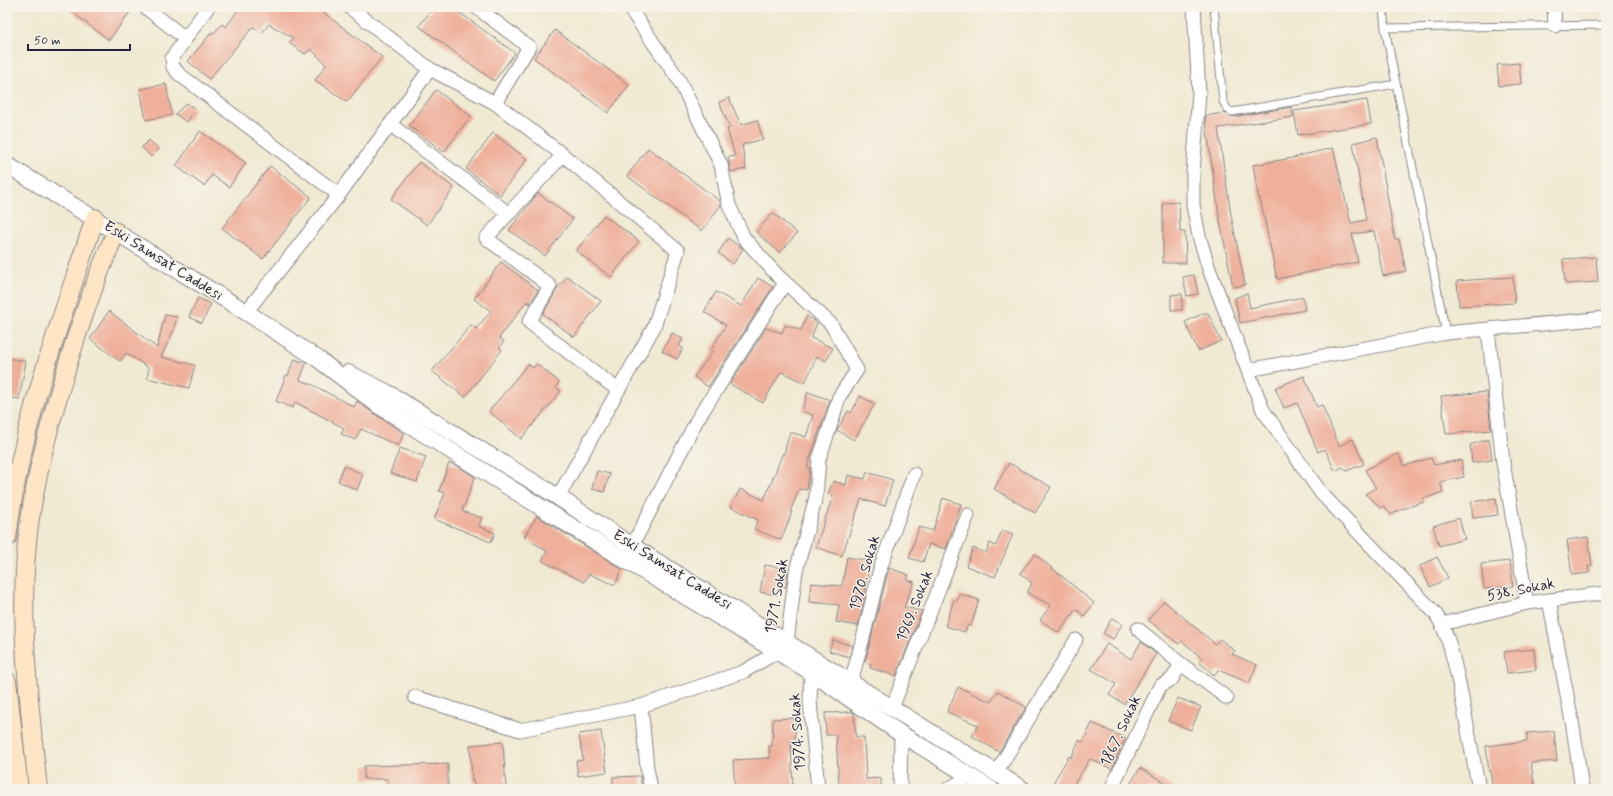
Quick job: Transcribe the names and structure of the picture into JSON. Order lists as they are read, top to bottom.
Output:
{
  "streets": {
    "street": [
      "Eski Samsat Caddesi",
      "1970. Sokak",
      "538. Sokak",
      "1971. Sokak",
      "1969. Sokak",
      "1867. Sokak",
      "1974. Sokak"
    ]
  },
  "crossings": [
    ["Eski Samsat Caddesi", "1970. Sokak"],
    ["Eski Samsat Caddesi", "1971. Sokak"],
    ["Eski Samsat Caddesi", "1969. Sokak"],
    ["Eski Samsat Caddesi", "1974. Sokak"]
  ],
  "scale_bar": "50 m"
}
